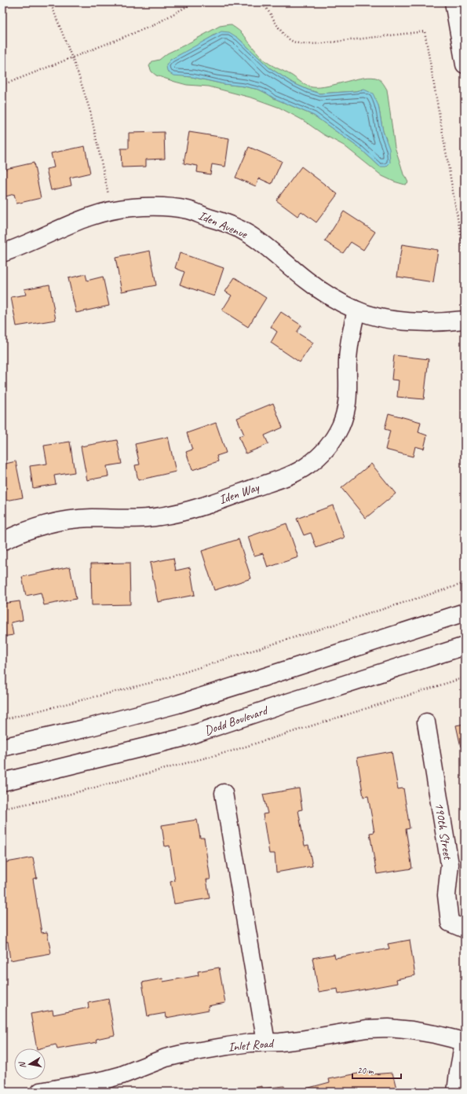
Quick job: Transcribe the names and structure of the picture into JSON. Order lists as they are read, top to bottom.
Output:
{
  "streets": {
    "street": [
      "Iden Avenue",
      "Iden Way",
      "Dodd Boulevard",
      "190th Street",
      "Inlet Road"
    ]
  },
  "crossings": [
    ["Iden Avenue", "Iden Way"]
  ],
  "scale_bar": "20 m",
  "north": "left"
}
